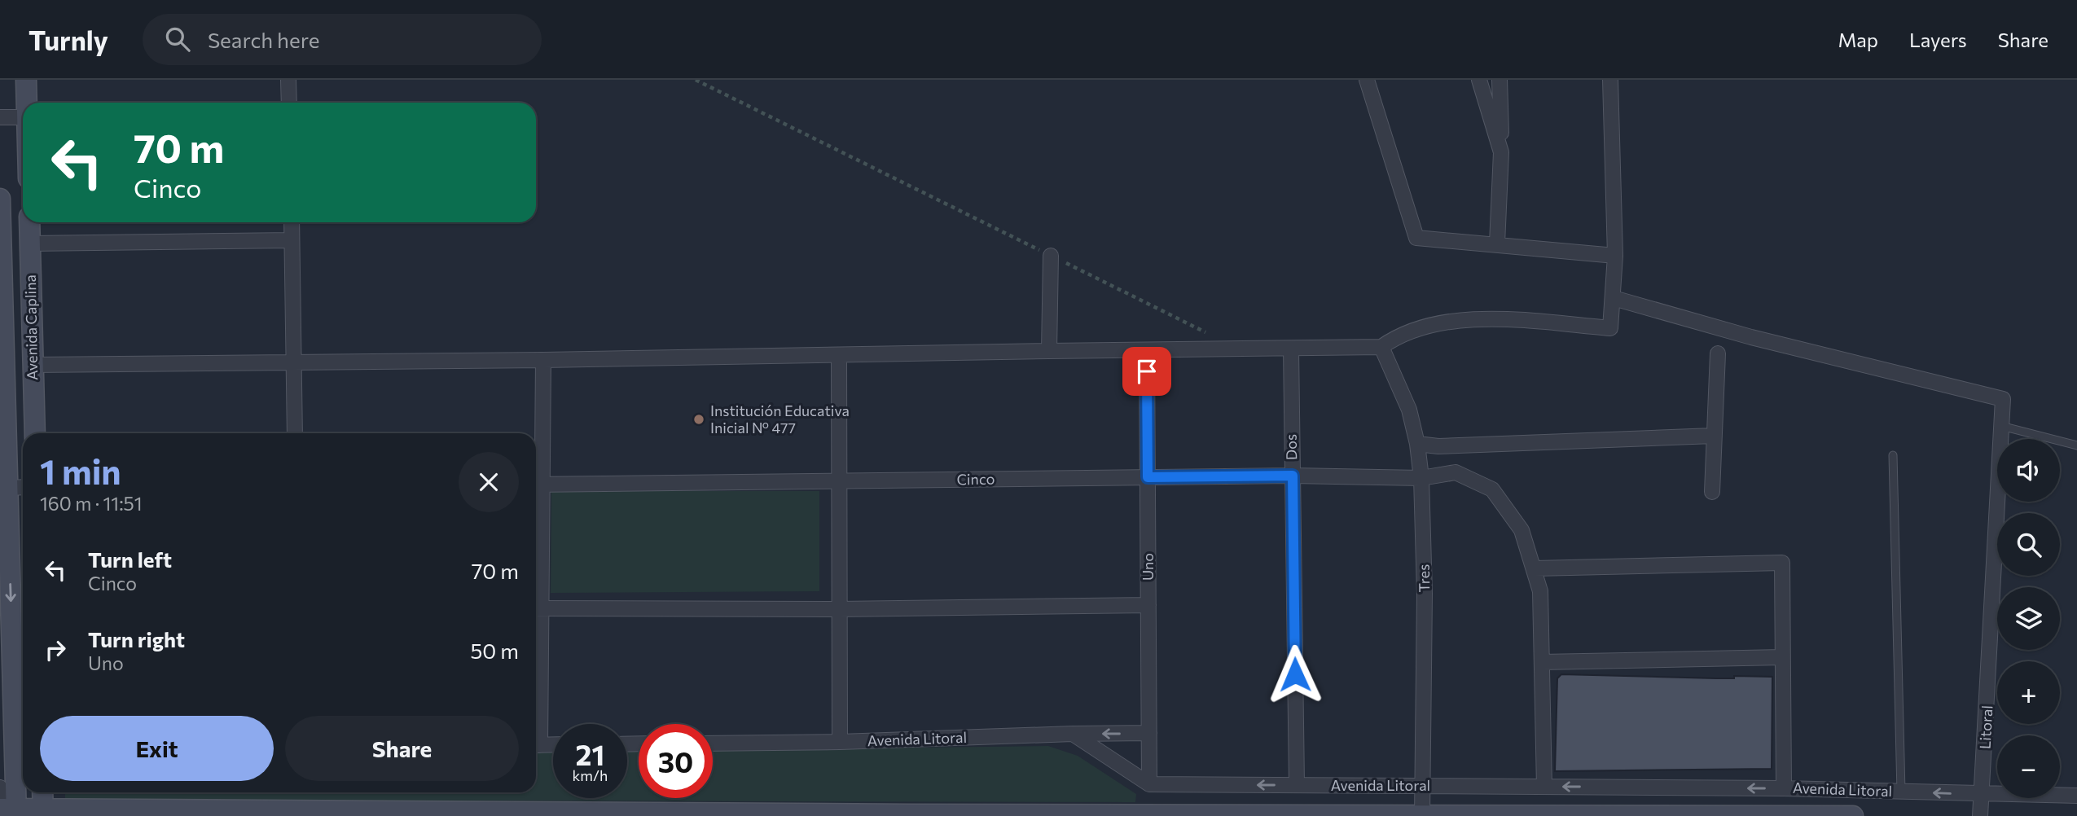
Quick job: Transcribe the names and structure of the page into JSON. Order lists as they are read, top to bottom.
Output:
{
  "streets": {
    "main road": ["Avenida Caplina", "Avenida Litoral"],
    "street": [
      "Dos",
      "Cinco",
      "Uno",
      "Tres",
      "Litoral"
    ]
  },
  "crossings": [
    ["Avenida Caplina", "Avenida Litoral"],
    ["Dos", "Cinco"],
    ["Dos", "Avenida Litoral"],
    ["Cinco", "Uno"],
    ["Cinco", "Tres"],
    ["Cinco", "Avenida Litoral"],
    ["Uno", "Avenida Litoral"],
    ["Tres", "Avenida Litoral"],
    ["Litoral", "Avenida Litoral"]
  ],
  "one_way": ["Avenida Caplina"],
  "places": ["Institución Educativa Inicial Nº 477"],
  "page": {
    "header": "Turnly",
    "search": "Search here",
    "nav": ["Map", "Layers", "Share"],
    "turn": ["70 m", "Cinco"],
    "heading": ["1 min", "160 m · 11:51"],
    "map_buttons": ["+", "−"],
    "list": [
      {
        "name": "Turn left",
        "note": "Cinco",
        "value": "70 m"
      },
      {
        "name": "Turn right",
        "note": "Uno",
        "value": "50 m"
      }
    ],
    "buttons": ["Exit", "Share"],
    "speed": "21 km/h",
    "limit": "30"
  }
}
